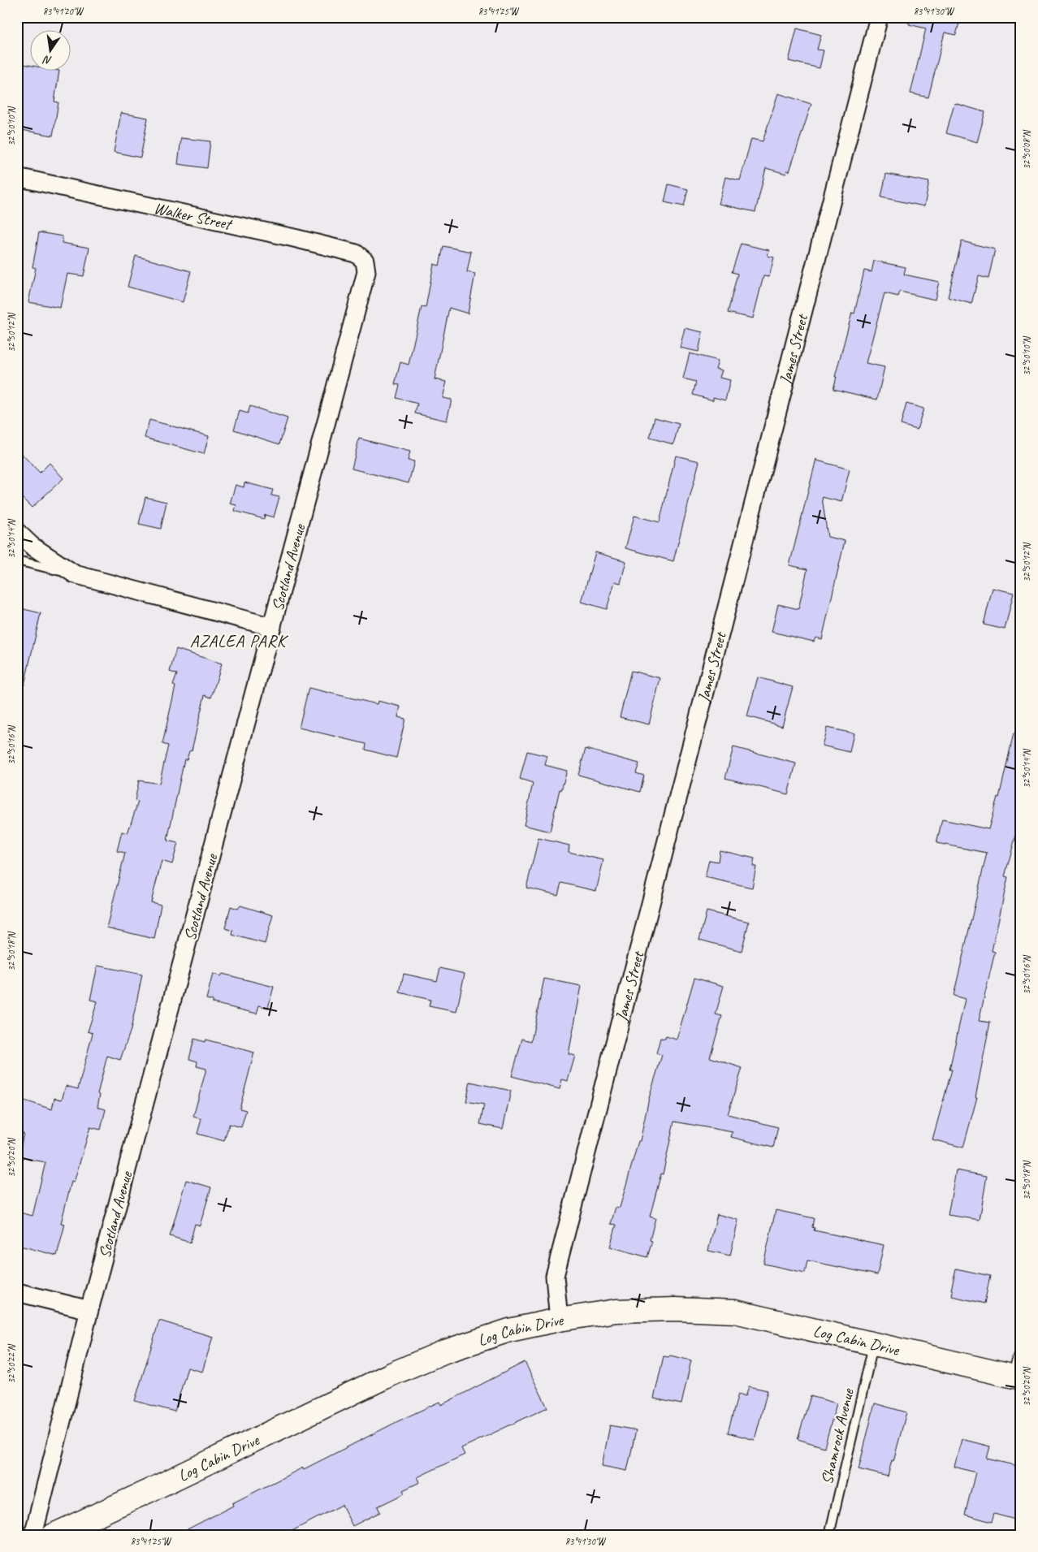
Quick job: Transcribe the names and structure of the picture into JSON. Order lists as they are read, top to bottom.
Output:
{
  "streets": {
    "street": [
      "Walker Street",
      "James Street",
      "Scotland Avenue",
      "Log Cabin Drive"
    ],
    "lane": ["Shamrock Avenue"]
  },
  "crossings": [
    ["Walker Street", "Scotland Avenue"],
    ["James Street", "Log Cabin Drive"],
    ["Log Cabin Drive", "Shamrock Avenue"]
  ],
  "districts": ["AZALEA PARK"],
  "north": "bottom",
  "coordinates": [
    "83°41'20\"W",
    "83°41'25\"W",
    "83°41'30\"W",
    "32°50'10\"N",
    "32°50'08\"N",
    "32°50'12\"N",
    "32°50'14\"N",
    "32°50'16\"N",
    "32°50'18\"N",
    "32°50'20\"N",
    "32°50'22\"N"
  ]
}
